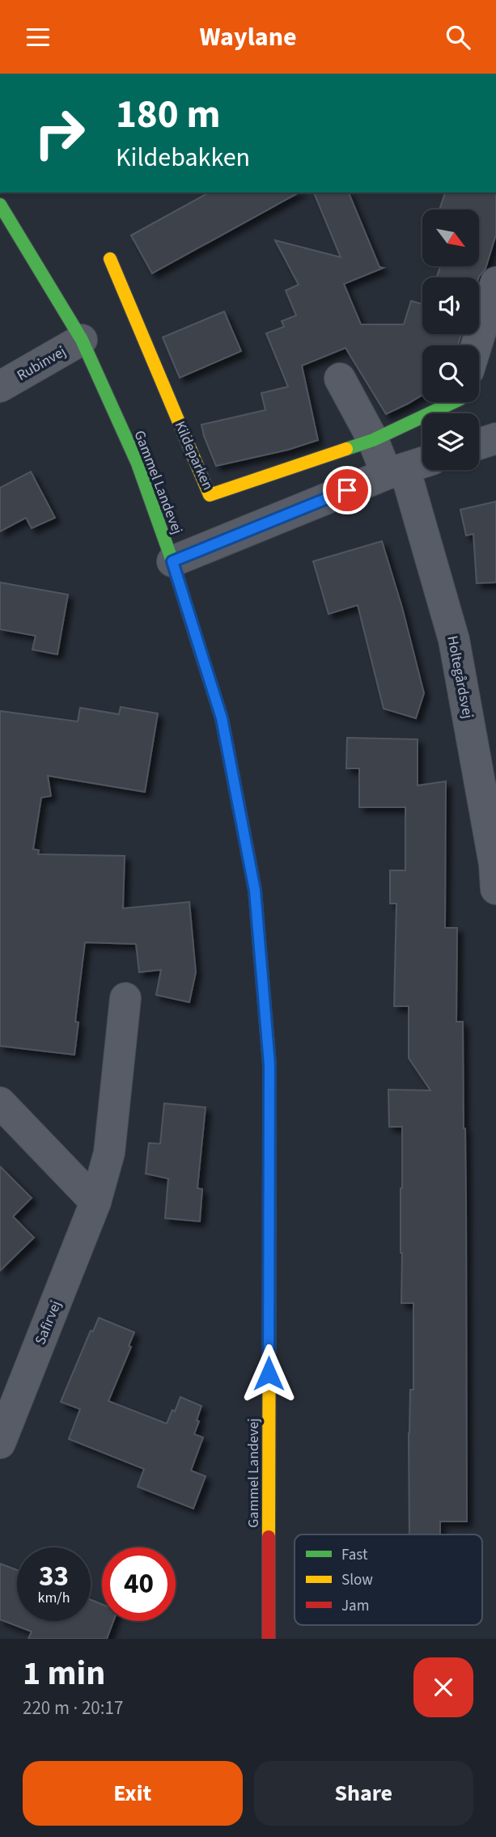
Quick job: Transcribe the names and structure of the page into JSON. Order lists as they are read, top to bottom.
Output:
{
  "streets": {
    "street": [
      "Rubinvej",
      "Kildeparken",
      "Gammel Landevej",
      "Holtegårdsvej",
      "Safirvej"
    ]
  },
  "crossings": [
    ["Rubinvej", "Gammel Landevej"]
  ],
  "legend": ["Fast", "Slow", "Jam"],
  "north": "bottom right",
  "page": {
    "header": "Waylane",
    "turn": ["180 m", "Kildebakken"],
    "speed": "33 km/h",
    "limit": "40",
    "heading": ["1 min", "220 m · 20:17"],
    "buttons": ["Exit", "Share"]
  }
}
